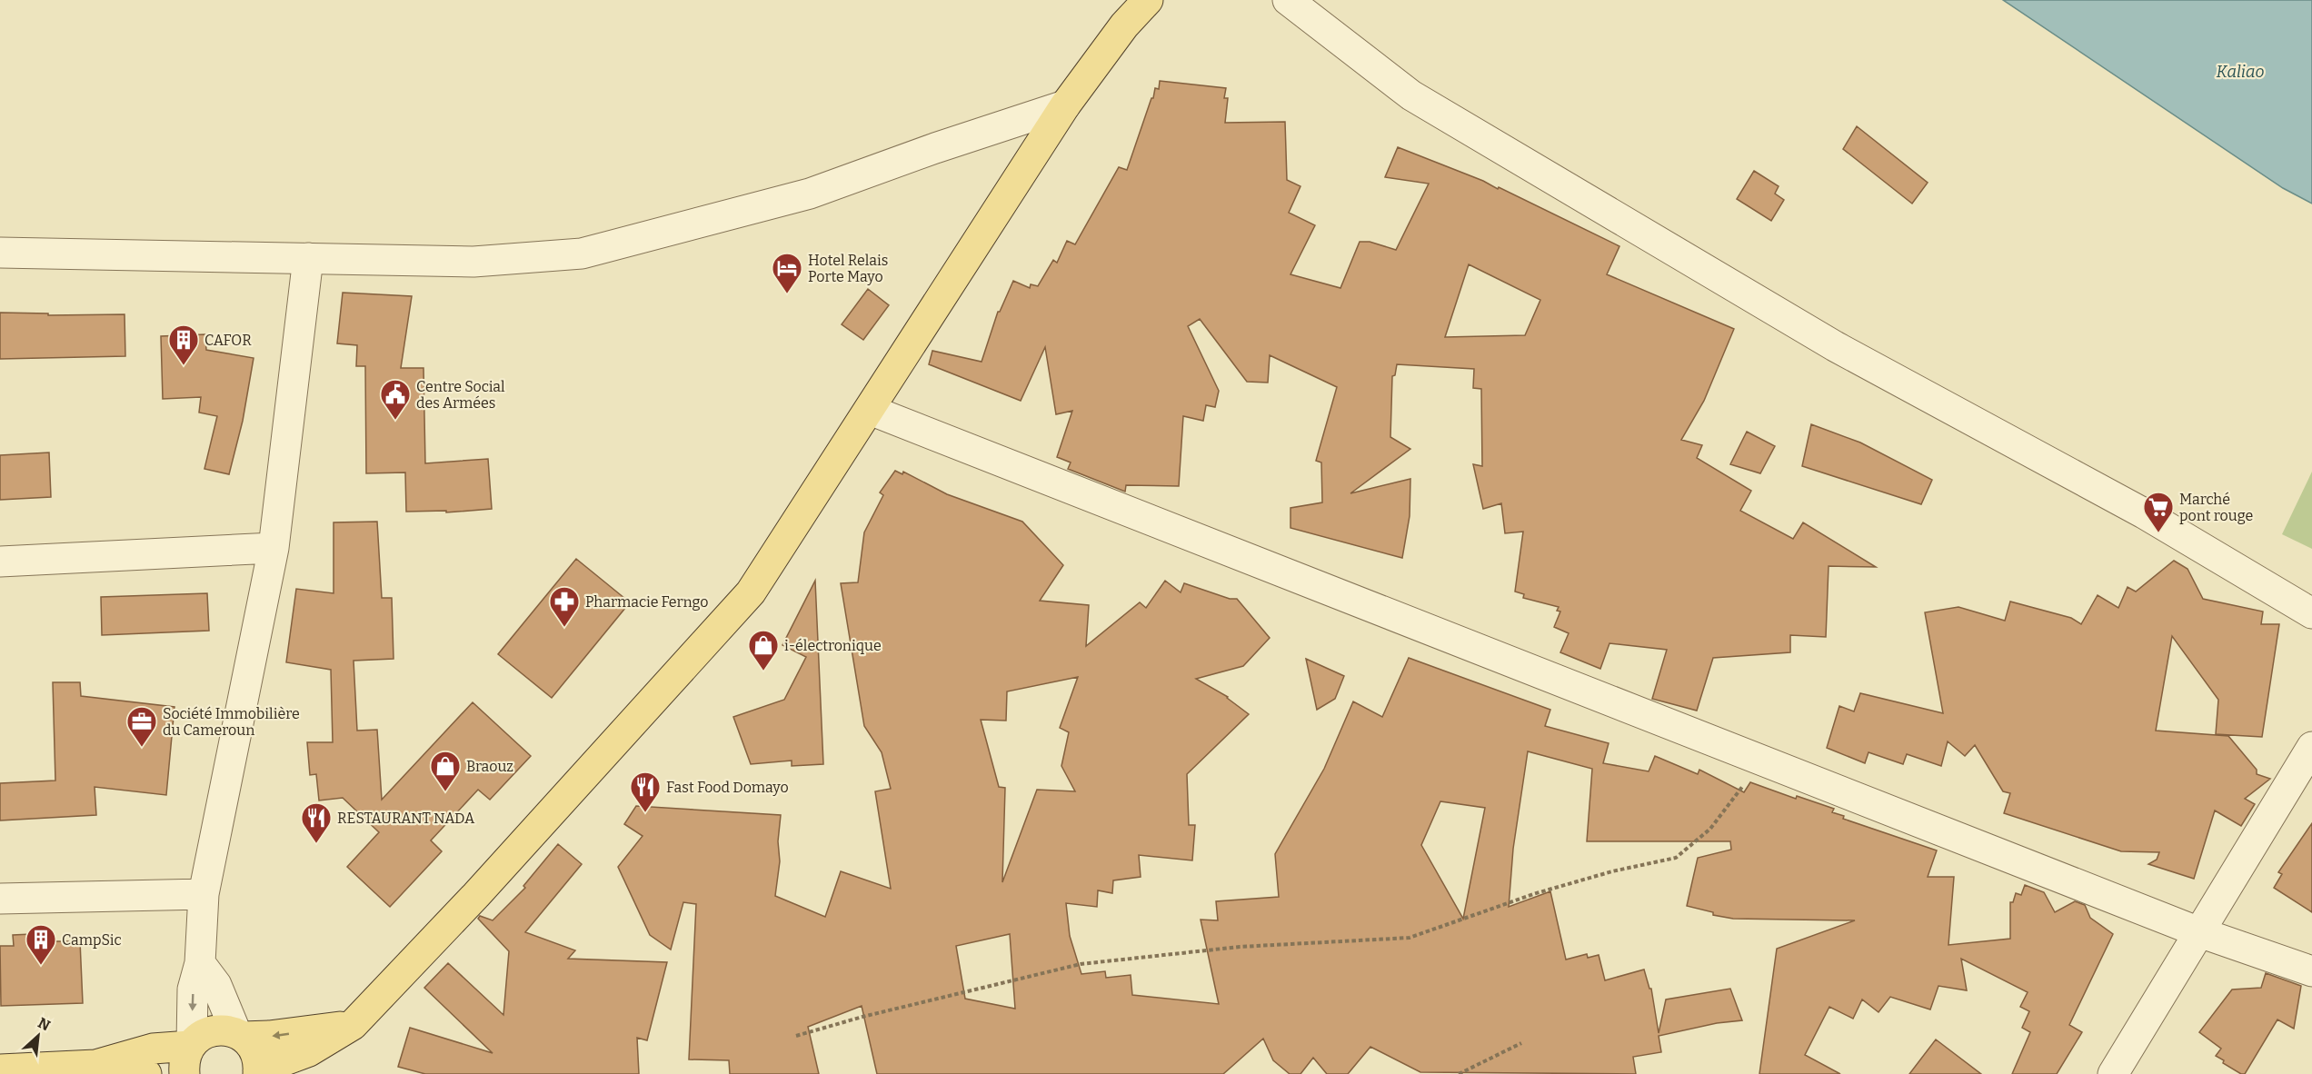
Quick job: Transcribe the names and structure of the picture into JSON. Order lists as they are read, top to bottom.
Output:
{
  "water": ["Kaliao"],
  "places": {
    "hotel": ["Hotel Relais Porte Mayo"],
    "building": ["CAFOR", "CampSic"],
    "public building": ["Centre Social des Armées"],
    "supermarket": ["Marché pont rouge"],
    "pharmacy": ["Pharmacie Ferngo"],
    "shop": ["i-électronique", "Braouz"],
    "office": ["Société Immobilière du Cameroun"],
    "restaurant": ["Fast Food Domayo", "RESTAURANT NADA"]
  },
  "north": "top right"
}
